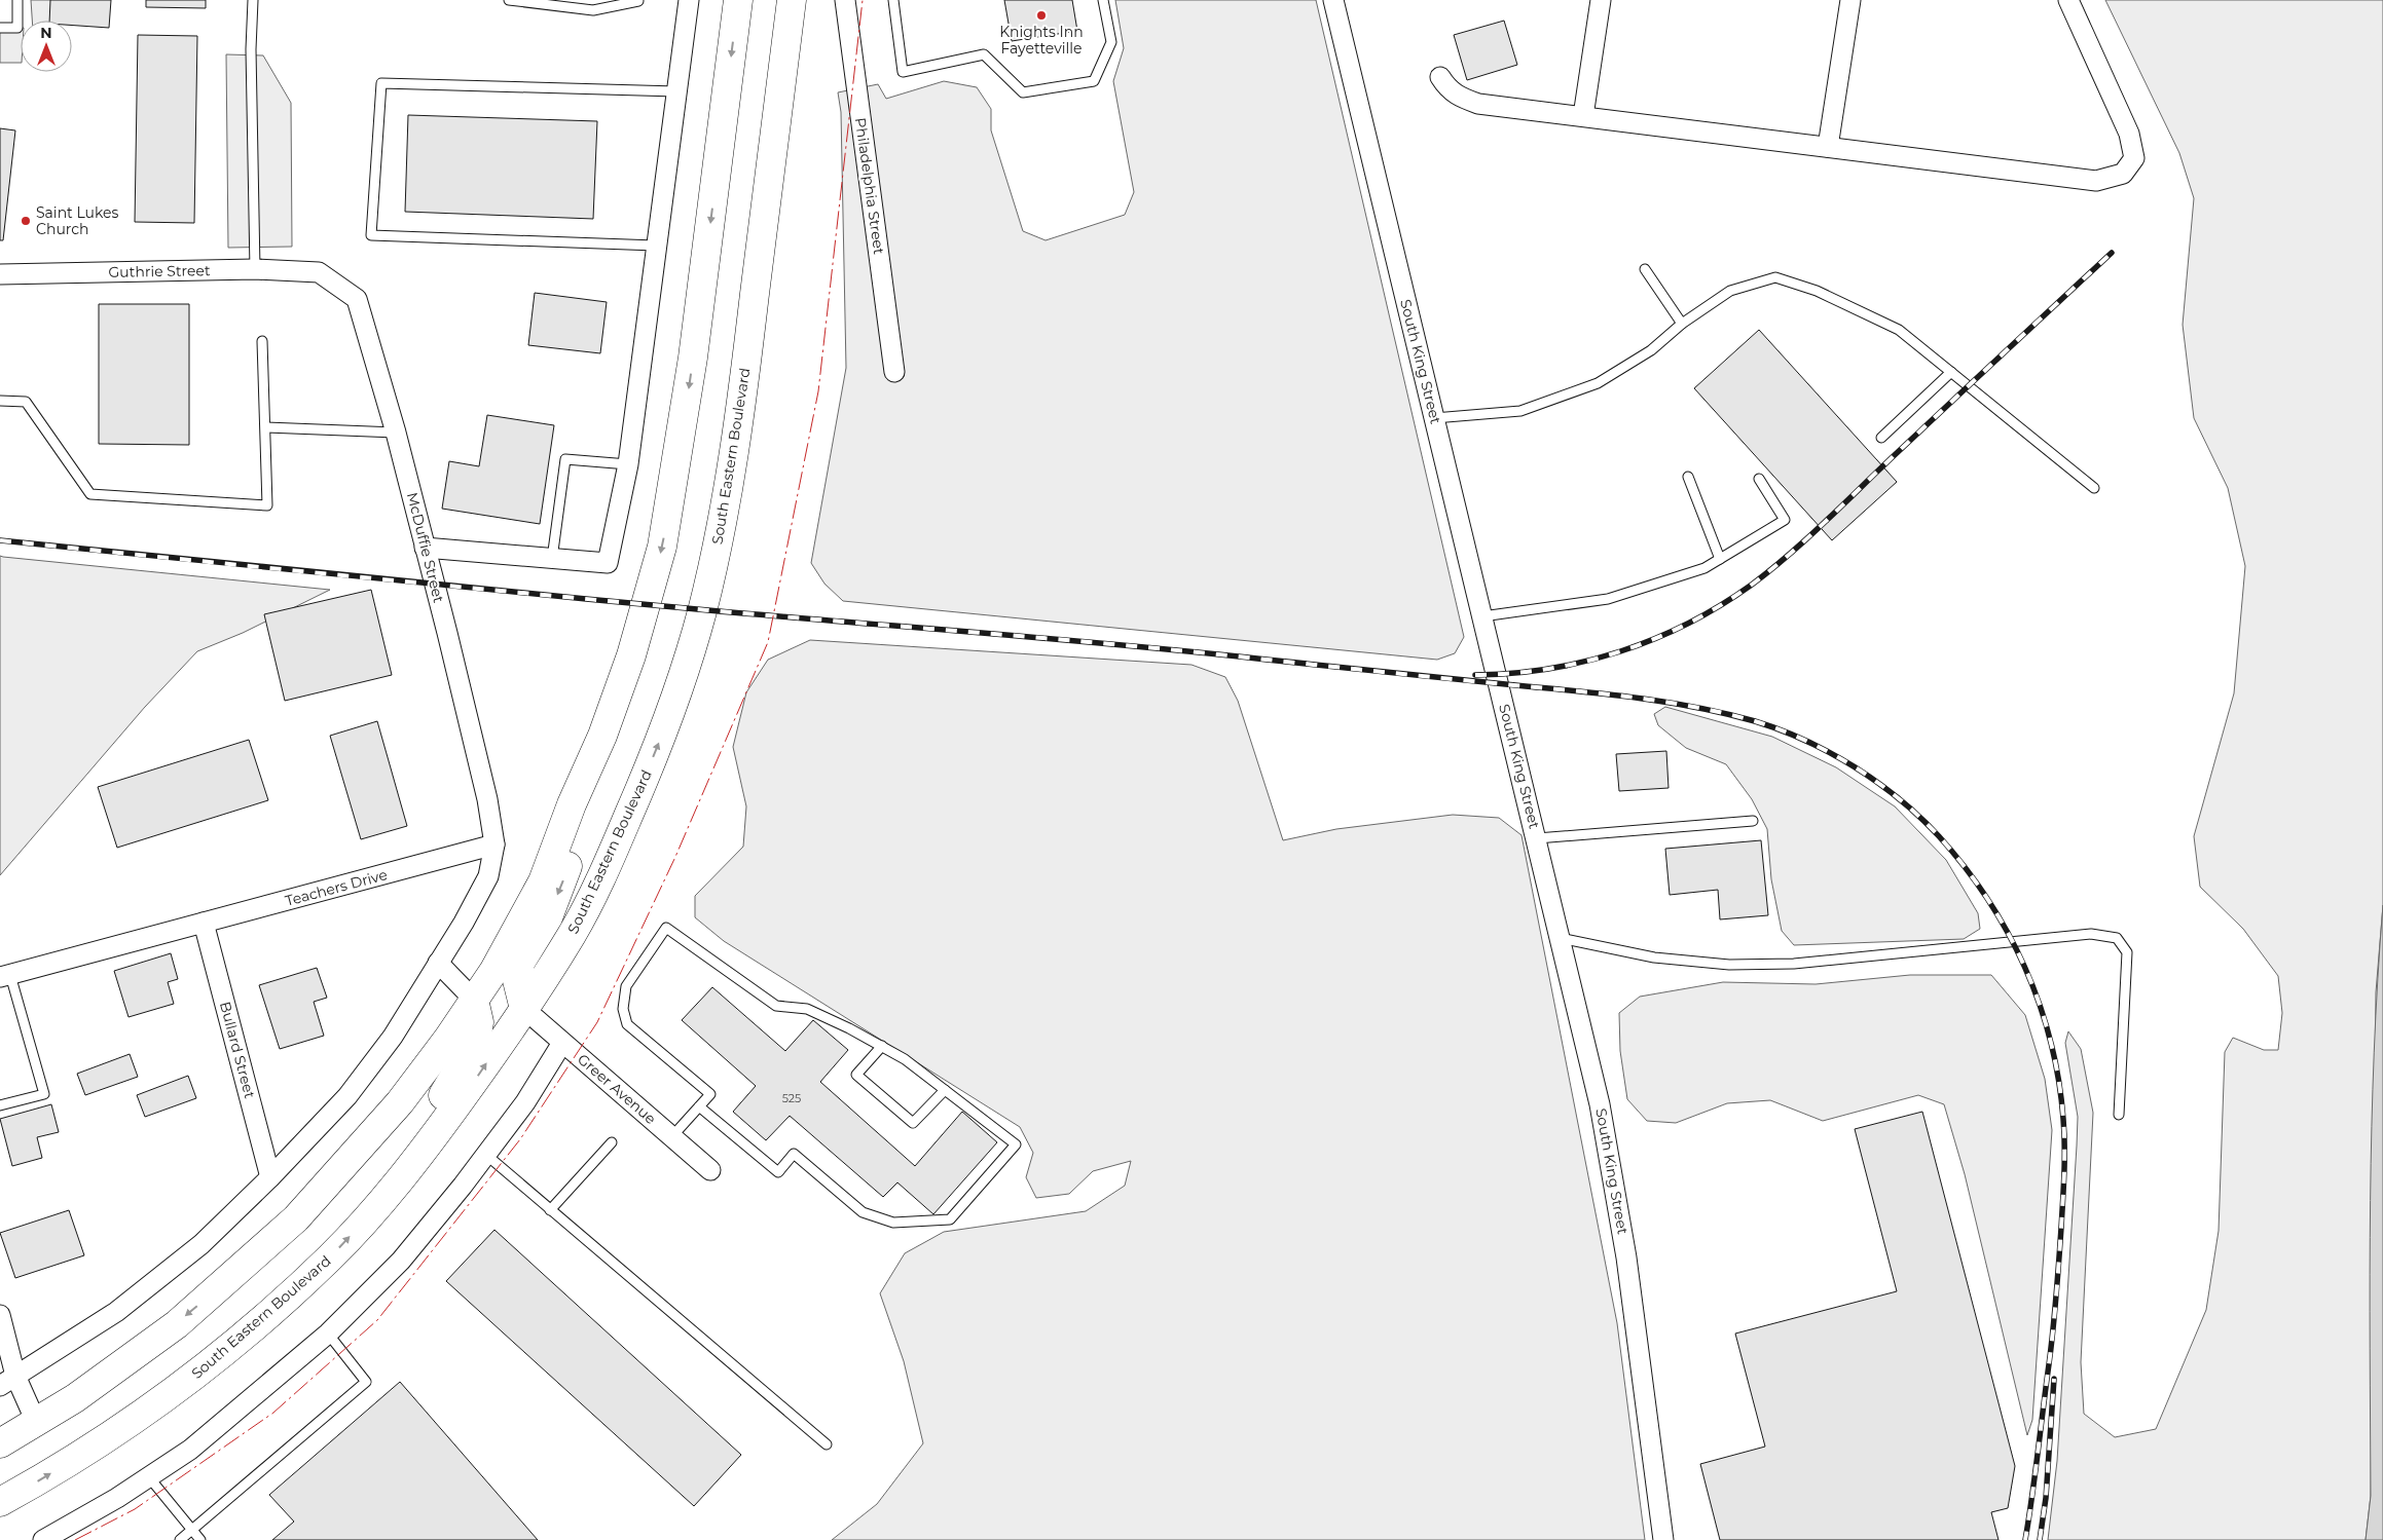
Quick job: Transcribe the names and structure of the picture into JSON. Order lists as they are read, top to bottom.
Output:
{
  "streets": {
    "highway": ["South Eastern Boulevard"],
    "street": [
      "Philadelphia Street",
      "Guthrie Street",
      "South King Street",
      "McDuffie Street",
      "Teachers Drive",
      "Bullard Street",
      "Greer Avenue"
    ]
  },
  "crossings": [
    ["Guthrie Street", "McDuffie Street"],
    ["South Eastern Boulevard", "Greer Avenue"],
    ["McDuffie Street", "Teachers Drive"],
    ["Teachers Drive", "Bullard Street"]
  ],
  "places": ["Knights Inn Fayetteville", "Saint Lukes Church"],
  "house_numbers": ["525"],
  "north": "top"
}
